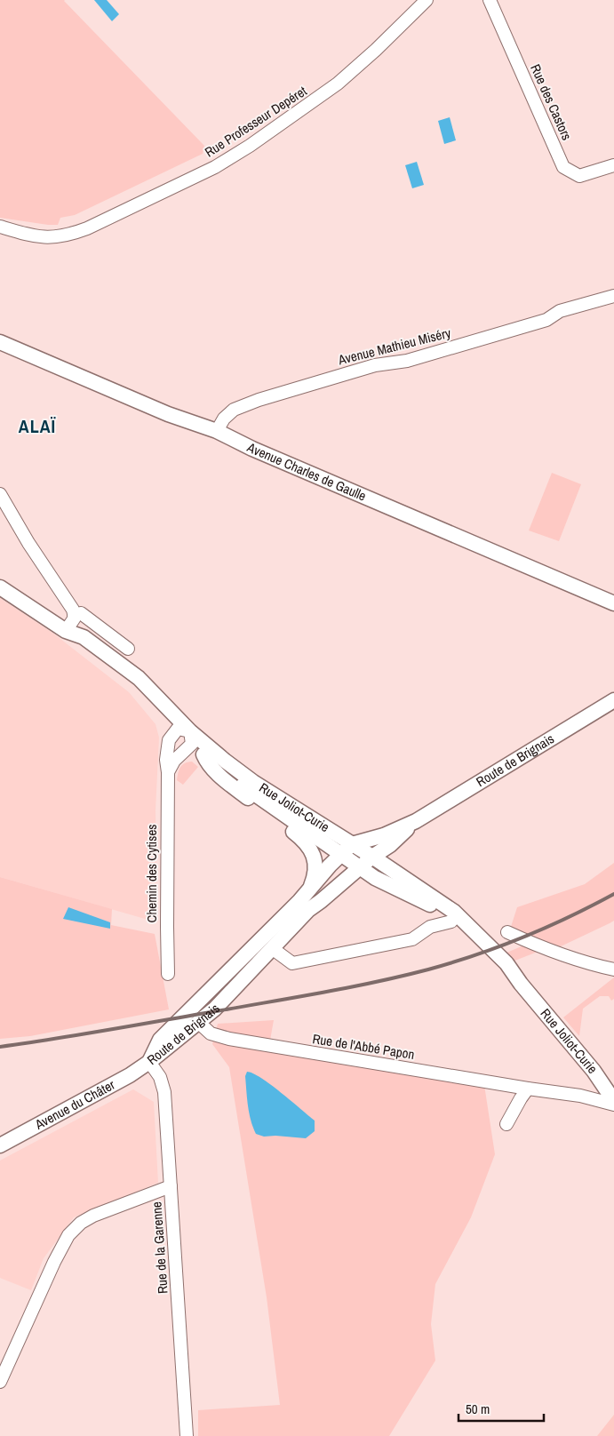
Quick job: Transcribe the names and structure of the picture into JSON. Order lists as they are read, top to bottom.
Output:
{
  "streets": {
    "main road": [
      "Avenue Charles de Gaulle",
      "Route de Brignais",
      "Rue Joliot-Curie",
      "Avenue du Châter"
    ],
    "street": [
      "Rue des Castors",
      "Rue Professeur Depéret",
      "Avenue Mathieu Miséry",
      "Chemin des Cytises",
      "Rue de l'Abbé Papon",
      "Rue de la Garenne"
    ]
  },
  "crossings": [
    ["Avenue Mathieu Miséry", "Avenue Charles de Gaulle"],
    ["Route de Brignais", "Rue Joliot-Curie"],
    ["Route de Brignais", "Rue de l'Abbé Papon"],
    ["Route de Brignais", "Avenue du Châter"],
    ["Route de Brignais", "Rue de la Garenne"],
    ["Rue Joliot-Curie", "Chemin des Cytises"],
    ["Rue Joliot-Curie", "Rue de l'Abbé Papon"],
    ["Avenue du Châter", "Rue de la Garenne"]
  ],
  "districts": ["ALAÏ"],
  "scale_bar": "50 m"
}
